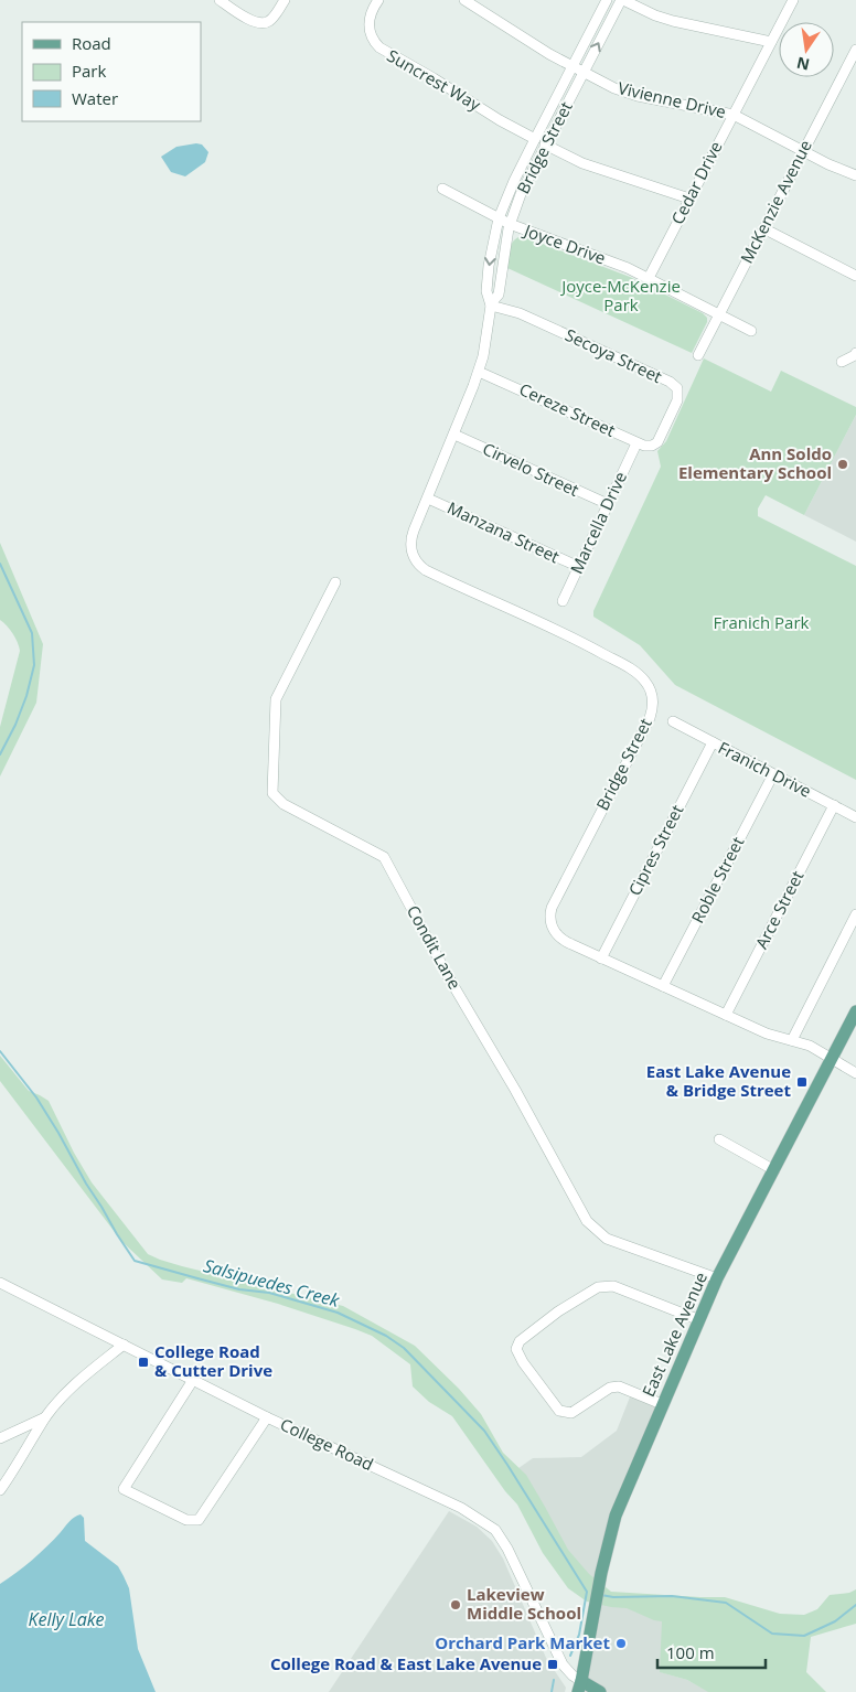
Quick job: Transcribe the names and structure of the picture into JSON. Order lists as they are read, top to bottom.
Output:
{
  "streets": {
    "main road": ["East Lake Avenue"],
    "street": [
      "Suncrest Way",
      "Vivienne Drive",
      "Bridge Street",
      "Cedar Drive",
      "McKenzie Avenue",
      "Joyce Drive",
      "Secoya Street",
      "Cereze Street",
      "Cirvelo Street",
      "Marcella Drive",
      "Manzana Street",
      "Franich Drive",
      "Cipres Street",
      "Roble Street",
      "Arce Street",
      "Condit Lane",
      "College Road"
    ]
  },
  "crossings": [
    ["Suncrest Way", "Bridge Street"],
    ["Vivienne Drive", "Bridge Street"],
    ["Vivienne Drive", "Cedar Drive"],
    ["Vivienne Drive", "McKenzie Avenue"],
    ["Bridge Street", "Joyce Drive"],
    ["Bridge Street", "Secoya Street"],
    ["Bridge Street", "Cereze Street"],
    ["Bridge Street", "Cirvelo Street"],
    ["Bridge Street", "Manzana Street"],
    ["Bridge Street", "Cipres Street"],
    ["Bridge Street", "Roble Street"],
    ["Bridge Street", "Arce Street"],
    ["Bridge Street", "East Lake Avenue"],
    ["Cedar Drive", "Joyce Drive"],
    ["McKenzie Avenue", "Joyce Drive"],
    ["Secoya Street", "Cereze Street"],
    ["Cereze Street", "Marcella Drive"],
    ["Cirvelo Street", "Marcella Drive"],
    ["Marcella Drive", "Manzana Street"],
    ["Franich Drive", "Cipres Street"],
    ["Franich Drive", "Roble Street"],
    ["Franich Drive", "Arce Street"],
    ["Condit Lane", "East Lake Avenue"],
    ["East Lake Avenue", "College Road"]
  ],
  "water": ["Salsipuedes Creek", "Kelly Lake"],
  "parks": ["Joyce-McKenzie Park", "Franich Park"],
  "places": {
    "other": ["Ann Soldo Elementary School", "Lakeview Middle School", "Orchard Park Market"],
    "transit": ["East Lake Avenue & Bridge Street", "College Road & Cutter Drive", "College Road & East Lake Avenue"]
  },
  "legend": ["Road", "Park", "Water"],
  "scale_bar": "100 m",
  "north": "bottom"
}
